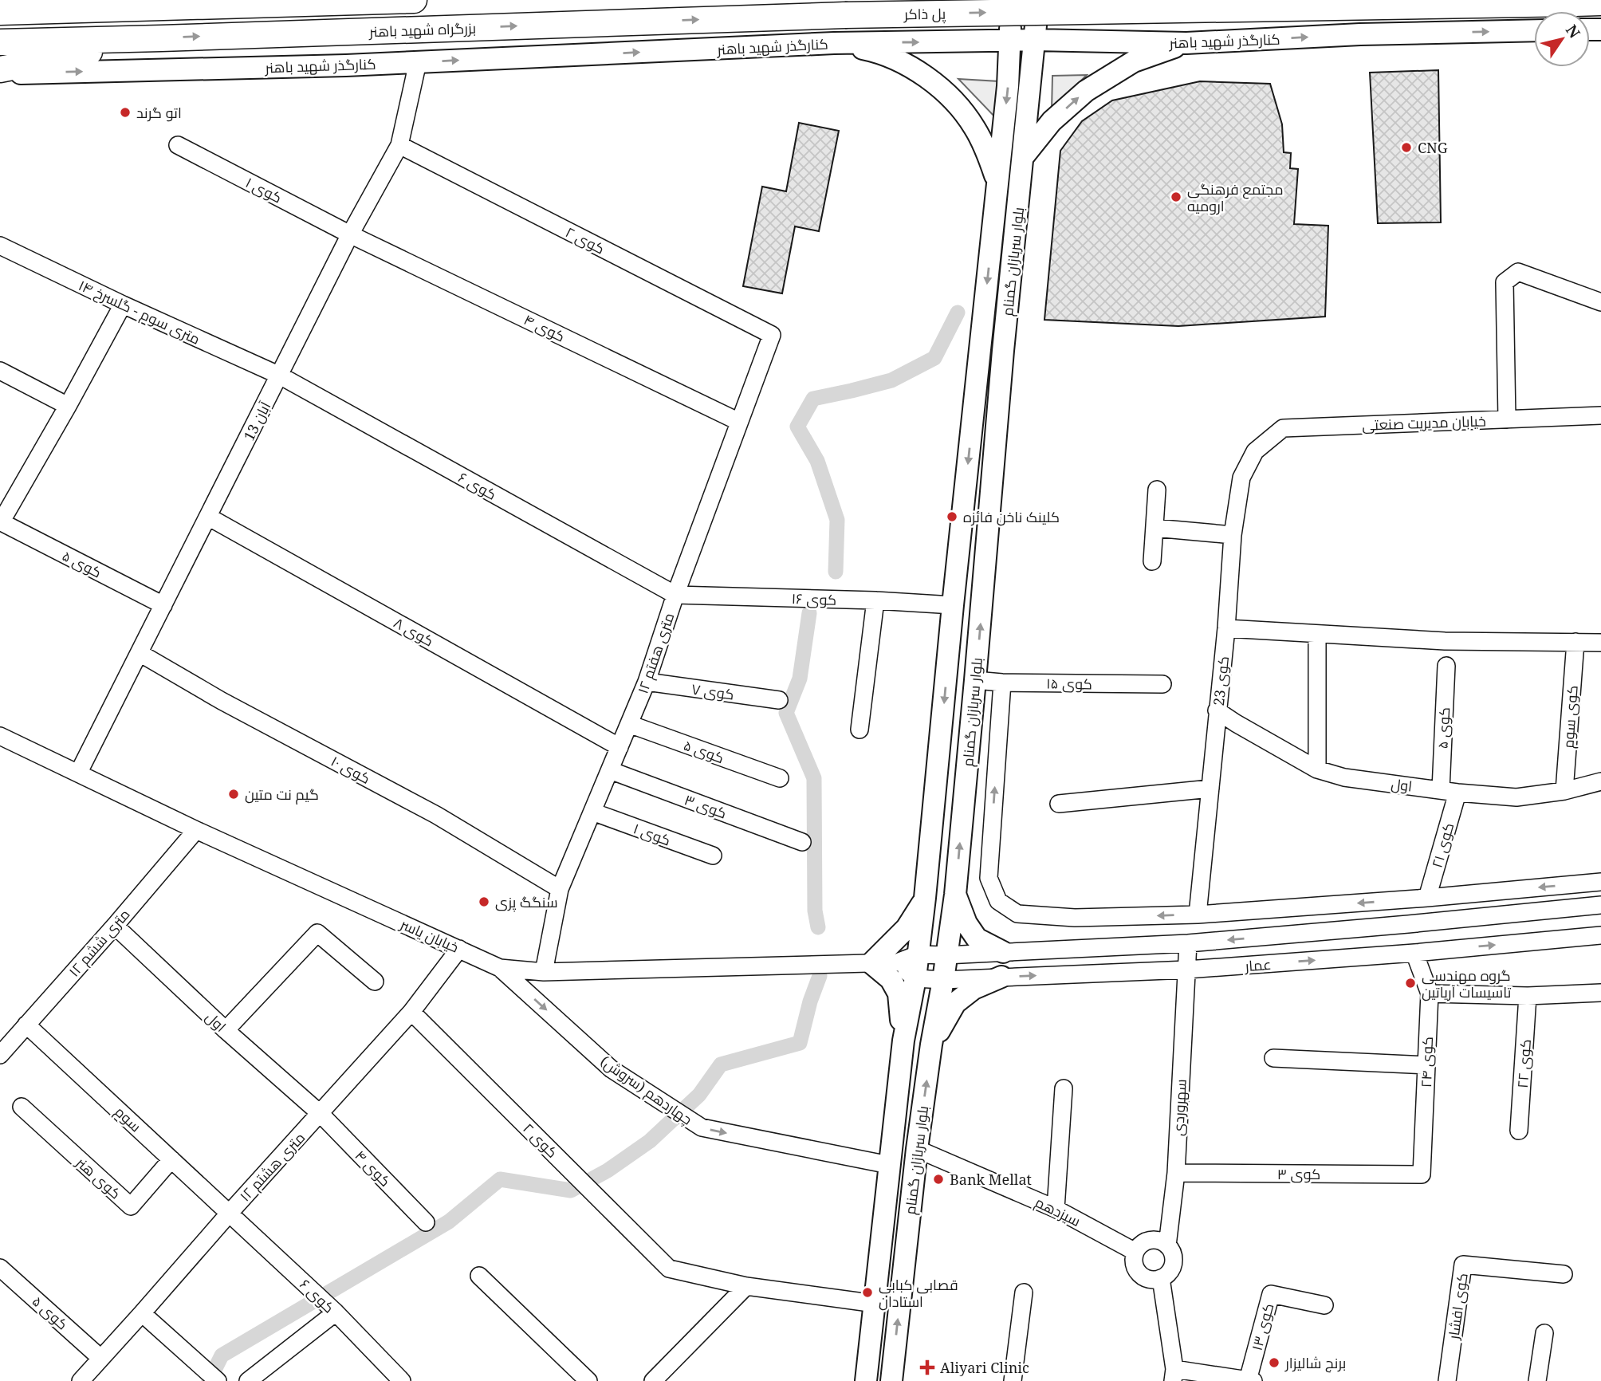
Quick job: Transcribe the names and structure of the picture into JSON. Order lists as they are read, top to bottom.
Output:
{
  "streets": {
    "highway": ["پل ذاکر", "بزرگراه شهید باهنر"],
    "main road": ["کنارگذر شهید باهنر", "بلوار سربازان گمنام"],
    "street": [
      "کوی ۱",
      "کوی ۲",
      "۱۴ متری سوم - گلسرخ",
      "کوی ۴",
      "13 آبان",
      "خیابان مدیریت صنعتی",
      "کوی ۶",
      "کوی ۵",
      "کوی ۱۶",
      "کوی ۸",
      "۱۲ متری هفتم",
      "کوی 23",
      "کوی ۱۵",
      "کوی ۷",
      "کوی سوم",
      "کوی ۱۰",
      "اول",
      "کوی ۳",
      "کوی ۲۱",
      "خیابان یاسر",
      "۱۲ متری ششم",
      "عمار",
      "کوی ۲۴",
      "کوی ۲۲",
      "چهاردهم (سروش)",
      "سهروردی",
      "سوم",
      "۱۲ متری هشتم",
      "کوی هنر",
      "سیزدهم",
      "کوی افشار",
      "کوی ۱۳"
    ]
  },
  "crossings": [
    ["پل ذاکر", "بزرگراه شهید باهنر"],
    ["کنارگذر شهید باهنر", "بلوار سربازان گمنام"],
    ["کنارگذر شهید باهنر", "13 آبان"],
    ["کوی ۱", "کوی ۴"],
    ["کوی ۱", "13 آبان"],
    ["کوی ۱", "۱۲ متری هفتم"],
    ["کوی ۲", "13 آبان"],
    ["کوی ۲", "۱۲ متری هفتم"],
    ["کوی ۲", "۱۲ متری هشتم"],
    ["بلوار سربازان گمنام", "کوی ۱۶"],
    ["بلوار سربازان گمنام", "کوی ۱۵"],
    ["بلوار سربازان گمنام", "خیابان یاسر"],
    ["بلوار سربازان گمنام", "عمار"],
    ["بلوار سربازان گمنام", "چهاردهم (سروش)"],
    ["بلوار سربازان گمنام", "سیزدهم"],
    ["۱۴ متری سوم - گلسرخ", "13 آبان"],
    ["۱۴ متری سوم - گلسرخ", "کوی ۶"],
    ["کوی ۴", "13 آبان"],
    ["کوی ۴", "۱۲ متری هفتم"],
    ["کوی ۴", "اول"],
    ["کوی ۴", "۱۲ متری هشتم"],
    ["13 آبان", "کوی ۶"],
    ["13 آبان", "کوی ۵"],
    ["13 آبان", "کوی ۸"],
    ["13 آبان", "کوی ۱۰"],
    ["13 آبان", "خیابان یاسر"],
    ["خیابان مدیریت صنعتی", "کوی 23"],
    ["کوی ۶", "کوی ۱۶"],
    ["کوی ۶", "۱۲ متری هفتم"],
    ["کوی ۶", "سوم"],
    ["کوی ۶", "۱۲ متری هشتم"],
    ["کوی ۵", "۱۲ متری هفتم"],
    ["کوی ۵", "اول"],
    ["کوی ۵", "۱۲ متری هشتم"],
    ["کوی ۱۶", "۱۲ متری هفتم"],
    ["کوی ۸", "۱۲ متری هفتم"],
    ["۱۲ متری هفتم", "کوی ۷"],
    ["۱۲ متری هفتم", "کوی ۱۰"],
    ["۱۲ متری هفتم", "کوی ۳"],
    ["۱۲ متری هفتم", "خیابان یاسر"],
    ["کوی 23", "اول"],
    ["کوی سوم", "اول"],
    ["اول", "کوی ۲۱"],
    ["اول", "۱۲ متری ششم"],
    ["اول", "۱۲ متری هشتم"],
    ["کوی ۳", "کوی ۲۴"],
    ["کوی ۳", "سهروردی"],
    ["خیابان یاسر", "۱۲ متری ششم"],
    ["خیابان یاسر", "عمار"],
    ["خیابان یاسر", "چهاردهم (سروش)"],
    ["خیابان یاسر", "۱۲ متری هشتم"],
    ["۱۲ متری ششم", "سوم"],
    ["عمار", "کوی ۲۴"],
    ["عمار", "سهروردی"],
    ["سهروردی", "سیزدهم"],
    ["سوم", "۱۲ متری هشتم"],
    ["سوم", "کوی هنر"]
  ],
  "one_way": ["پل ذاکر", "کنارگذر شهید باهنر", "چهاردهم (سروش)"],
  "places": {
    "other": [
      "اتو گرند",
      "CNG",
      "مجتمع فرهنگی ارومیه",
      "کلینک ناخن فائزه",
      "گیم نت متین",
      "سنگگ پزی",
      "گروه مهندسی تاسیسات آریاتین",
      "Bank Mellat",
      "قصابی کبابی استادان",
      "برنج شالیزار"
    ],
    "health": ["Aliyari Clinic"]
  },
  "north": "top right"
}
